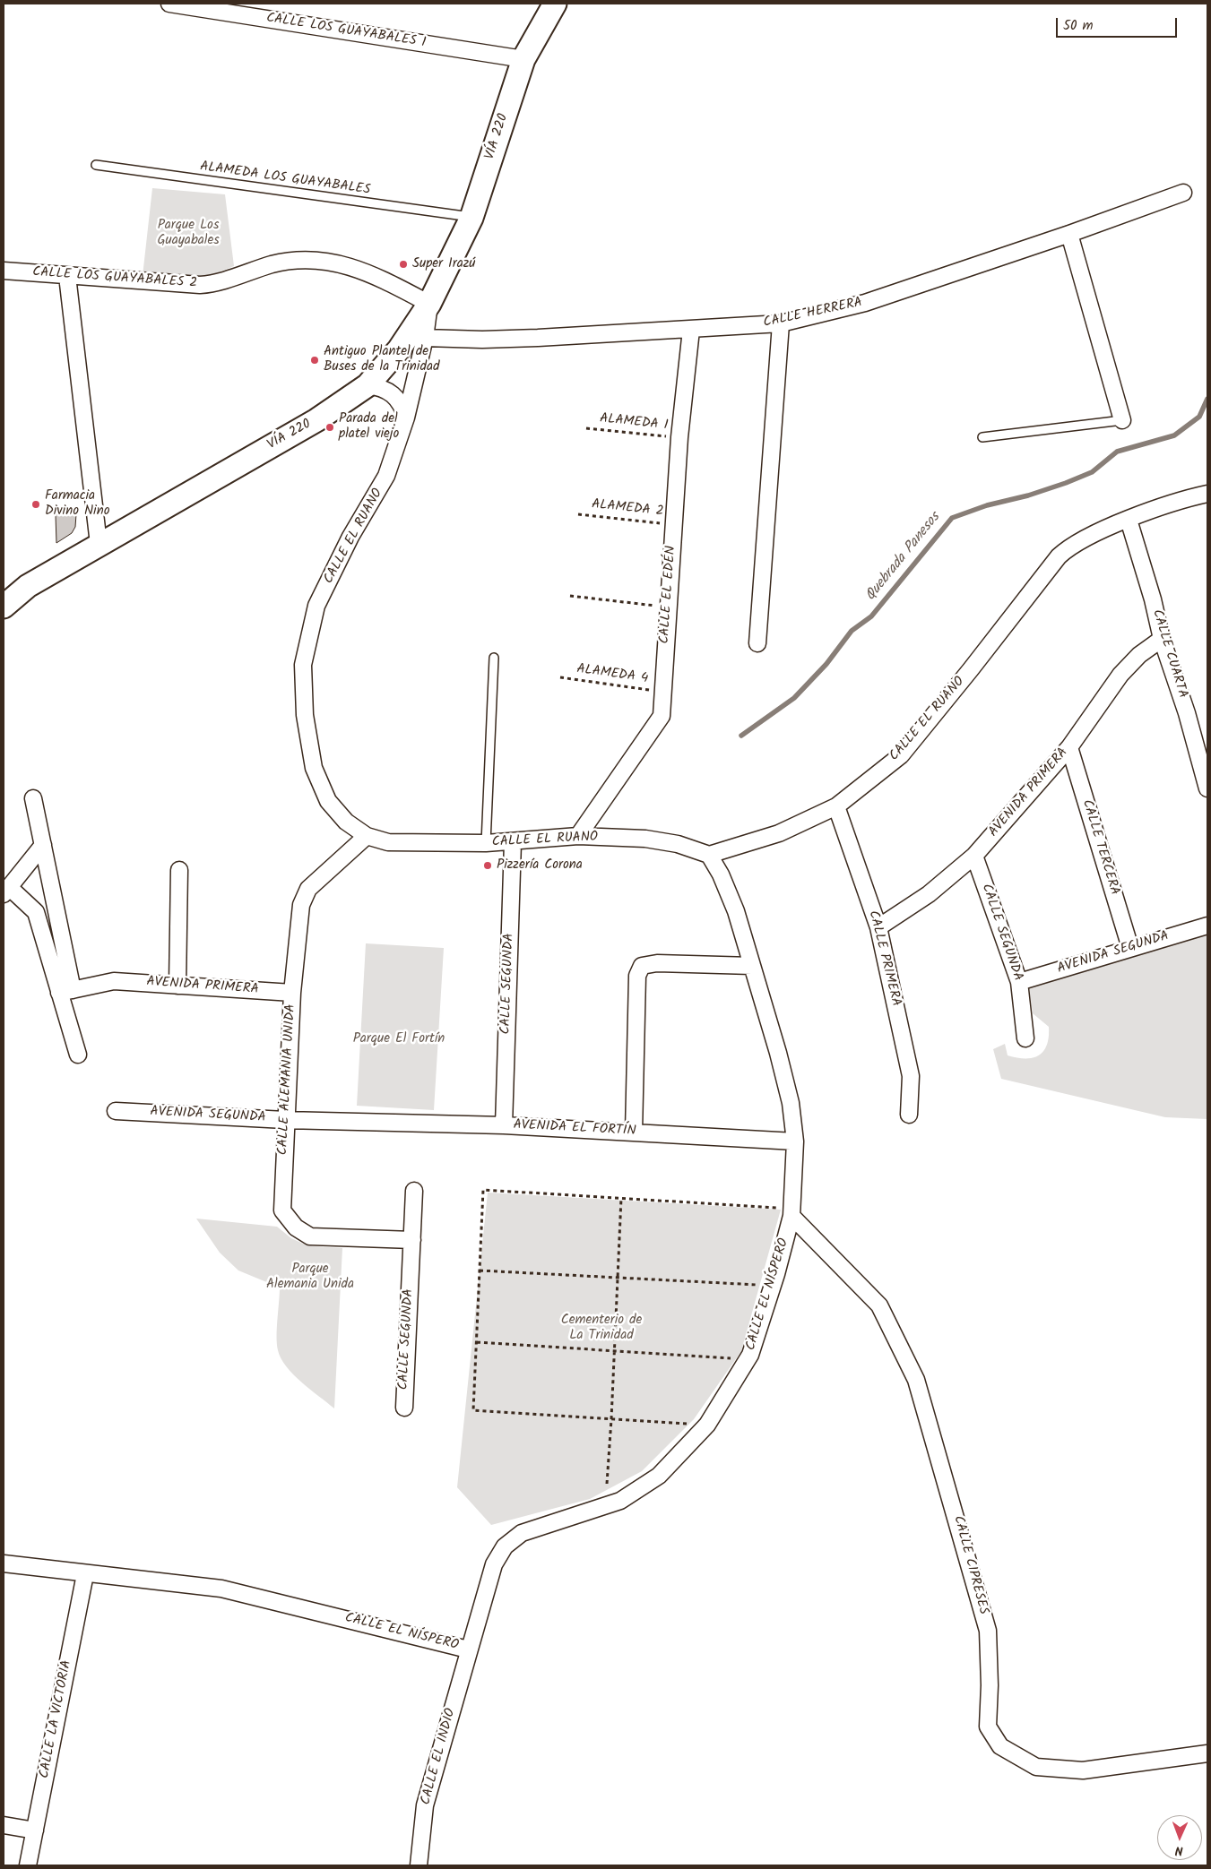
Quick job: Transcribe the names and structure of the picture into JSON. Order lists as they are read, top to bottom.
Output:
{
  "streets": {
    "main road": ["VÍA 220"],
    "street": [
      "CALLE LOS GUAYABALES 1",
      "CALLE LOS GUAYABALES 2",
      "CALLE HERRERA",
      "CALLE EL RUANO",
      "CALLE EL EDÉN",
      "CALLE CUARTA",
      "AVENIDA PRIMERA",
      "CALLE TERCERA",
      "CALLE SEGUNDA",
      "AVENIDA SEGUNDA",
      "CALLE PRIMERA",
      "CALLE ALEMANIA UNIDA",
      "AVENIDA EL FORTÍN",
      "CALLE EL NÍSPERO",
      "CALLE CIPRESES",
      "CALLE LA VICTORIA",
      "CALLE EL INDIO"
    ],
    "lane": ["ALAMEDA LOS GUAYABALES"],
    "path": ["ALAMEDA 1", "ALAMEDA 2", "ALAMEDA 4"]
  },
  "crossings": [
    ["CALLE LOS GUAYABALES 1", "VÍA 220"],
    ["VÍA 220", "ALAMEDA LOS GUAYABALES"],
    ["VÍA 220", "CALLE LOS GUAYABALES 2"],
    ["VÍA 220", "CALLE EL RUANO"],
    ["CALLE LOS GUAYABALES 2", "CALLE EL RUANO"],
    ["CALLE HERRERA", "CALLE EL RUANO"],
    ["CALLE HERRERA", "CALLE EL EDÉN"],
    ["ALAMEDA 1", "CALLE EL EDÉN"],
    ["ALAMEDA 2", "CALLE EL EDÉN"],
    ["CALLE EL RUANO", "CALLE EL EDÉN"],
    ["CALLE EL RUANO", "CALLE CUARTA"],
    ["CALLE EL RUANO", "CALLE SEGUNDA"],
    ["CALLE EL RUANO", "CALLE PRIMERA"],
    ["CALLE EL RUANO", "CALLE ALEMANIA UNIDA"],
    ["CALLE EL RUANO", "CALLE EL NÍSPERO"],
    ["CALLE EL EDÉN", "ALAMEDA 4"],
    ["CALLE CUARTA", "AVENIDA PRIMERA"],
    ["AVENIDA PRIMERA", "CALLE TERCERA"],
    ["AVENIDA PRIMERA", "CALLE SEGUNDA"],
    ["AVENIDA PRIMERA", "CALLE PRIMERA"],
    ["AVENIDA PRIMERA", "CALLE ALEMANIA UNIDA"],
    ["CALLE TERCERA", "AVENIDA SEGUNDA"],
    ["CALLE SEGUNDA", "AVENIDA SEGUNDA"],
    ["CALLE SEGUNDA", "CALLE ALEMANIA UNIDA"],
    ["CALLE SEGUNDA", "AVENIDA EL FORTÍN"],
    ["AVENIDA SEGUNDA", "CALLE ALEMANIA UNIDA"],
    ["AVENIDA SEGUNDA", "AVENIDA EL FORTÍN"],
    ["AVENIDA EL FORTÍN", "CALLE EL NÍSPERO"],
    ["CALLE EL NÍSPERO", "CALLE CIPRESES"],
    ["CALLE EL NÍSPERO", "CALLE LA VICTORIA"],
    ["CALLE EL NÍSPERO", "CALLE EL INDIO"]
  ],
  "water": ["Quebrada Panesos"],
  "parks": [
    "Parque Los Guayabales",
    "Parque El Fortín",
    "Parque Alemania Unida",
    "Cementerio de La Trinidad"
  ],
  "places": [
    "Super Irazú",
    "Antiguo Plantel de Buses de la Trinidad",
    "Parada del platel viejo",
    "Farmacia Divino Nino",
    "Pizzería Corona"
  ],
  "scale_bar": "50 m",
  "north": "bottom"
}
